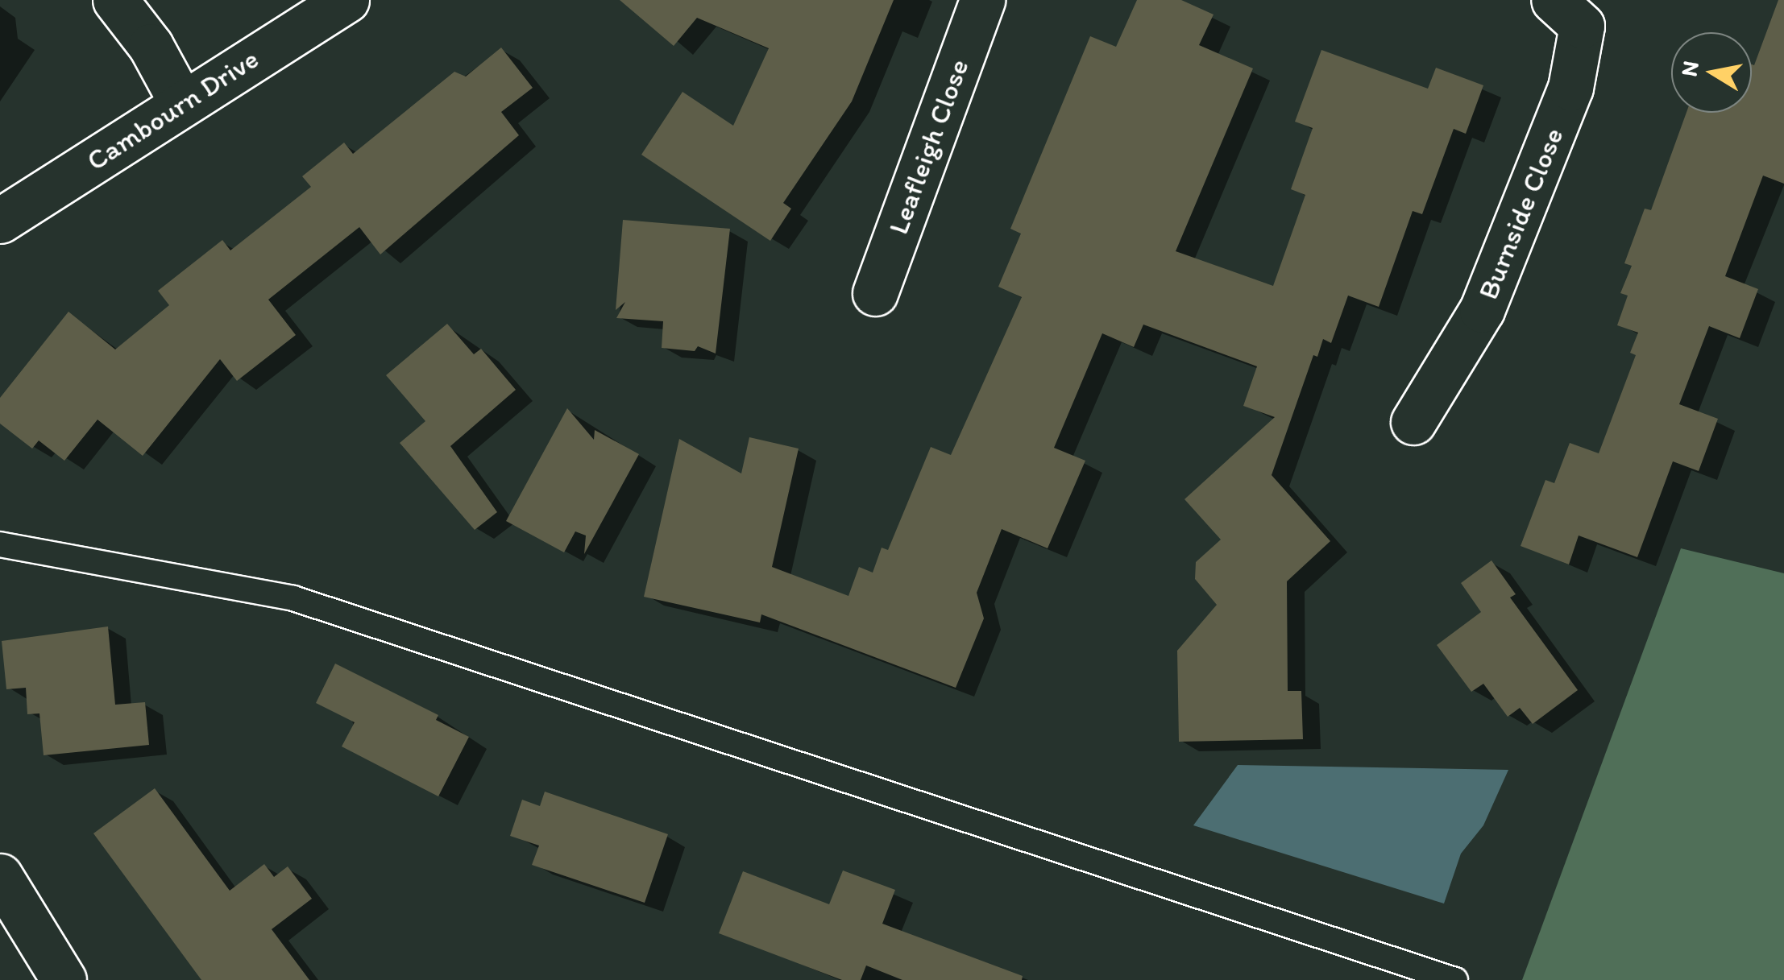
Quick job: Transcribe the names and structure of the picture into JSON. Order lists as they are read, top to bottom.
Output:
{
  "streets": {
    "street": ["Cambourn Drive", "Leafleigh Close", "Burnside Close"]
  },
  "north": "left"
}
